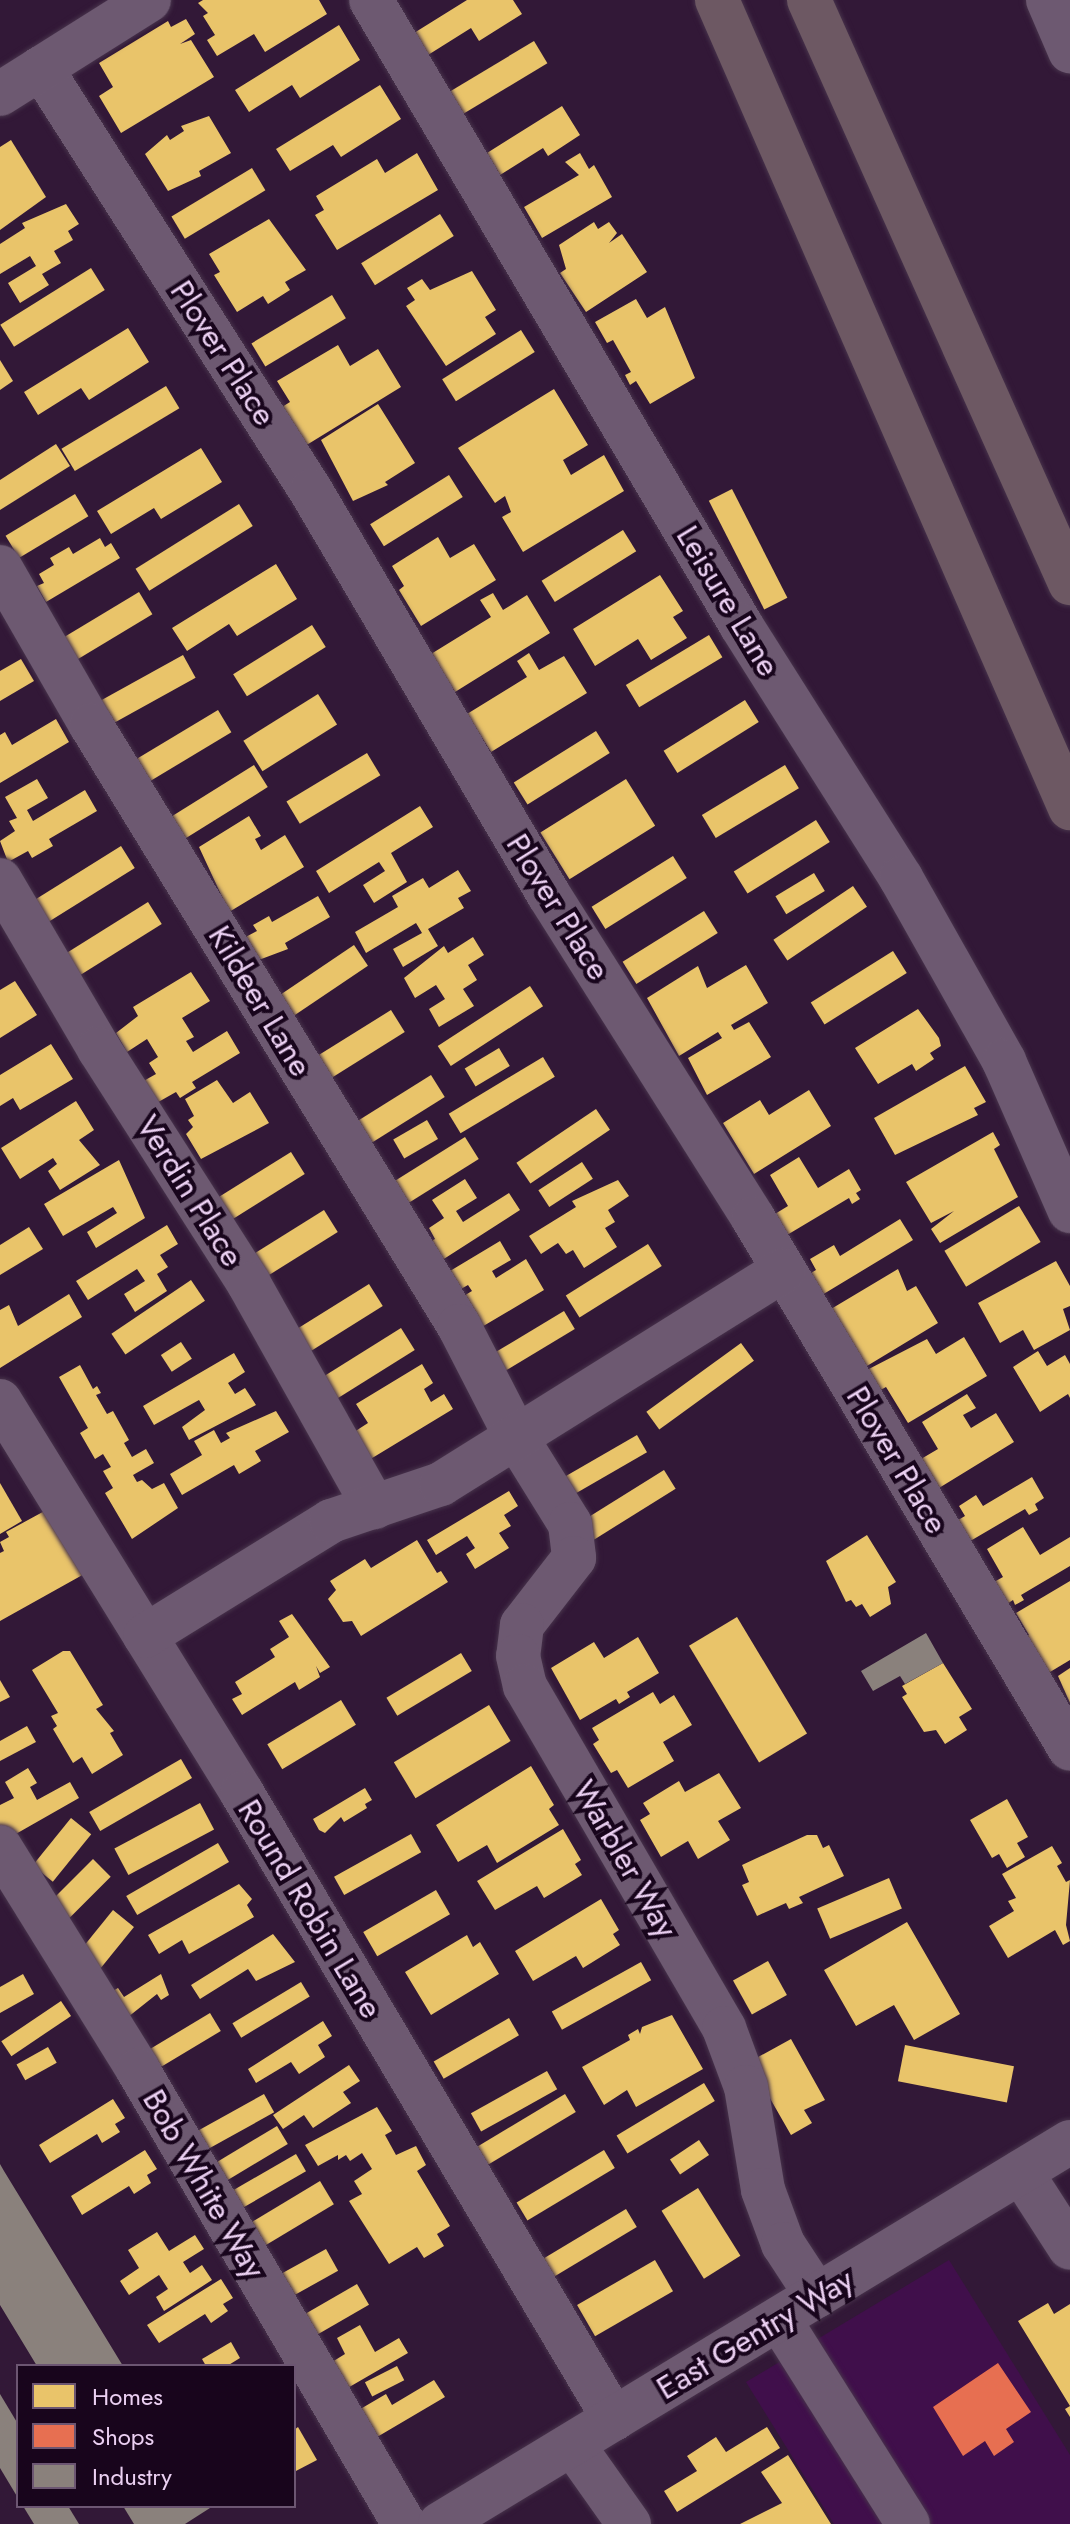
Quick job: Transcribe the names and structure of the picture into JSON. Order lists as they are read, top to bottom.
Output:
{
  "streets": {
    "street": [
      "Plover Place",
      "Leisure Lane",
      "Kildeer Lane",
      "Verdin Place",
      "Warbler Way",
      "Round Robin Lane",
      "Bob White Way",
      "East Gentry Way"
    ]
  },
  "crossings": [
    ["Kildeer Lane", "Warbler Way"],
    ["Warbler Way", "East Gentry Way"],
    ["Round Robin Lane", "East Gentry Way"]
  ],
  "legend": ["Homes", "Shops", "Industry"]
}
